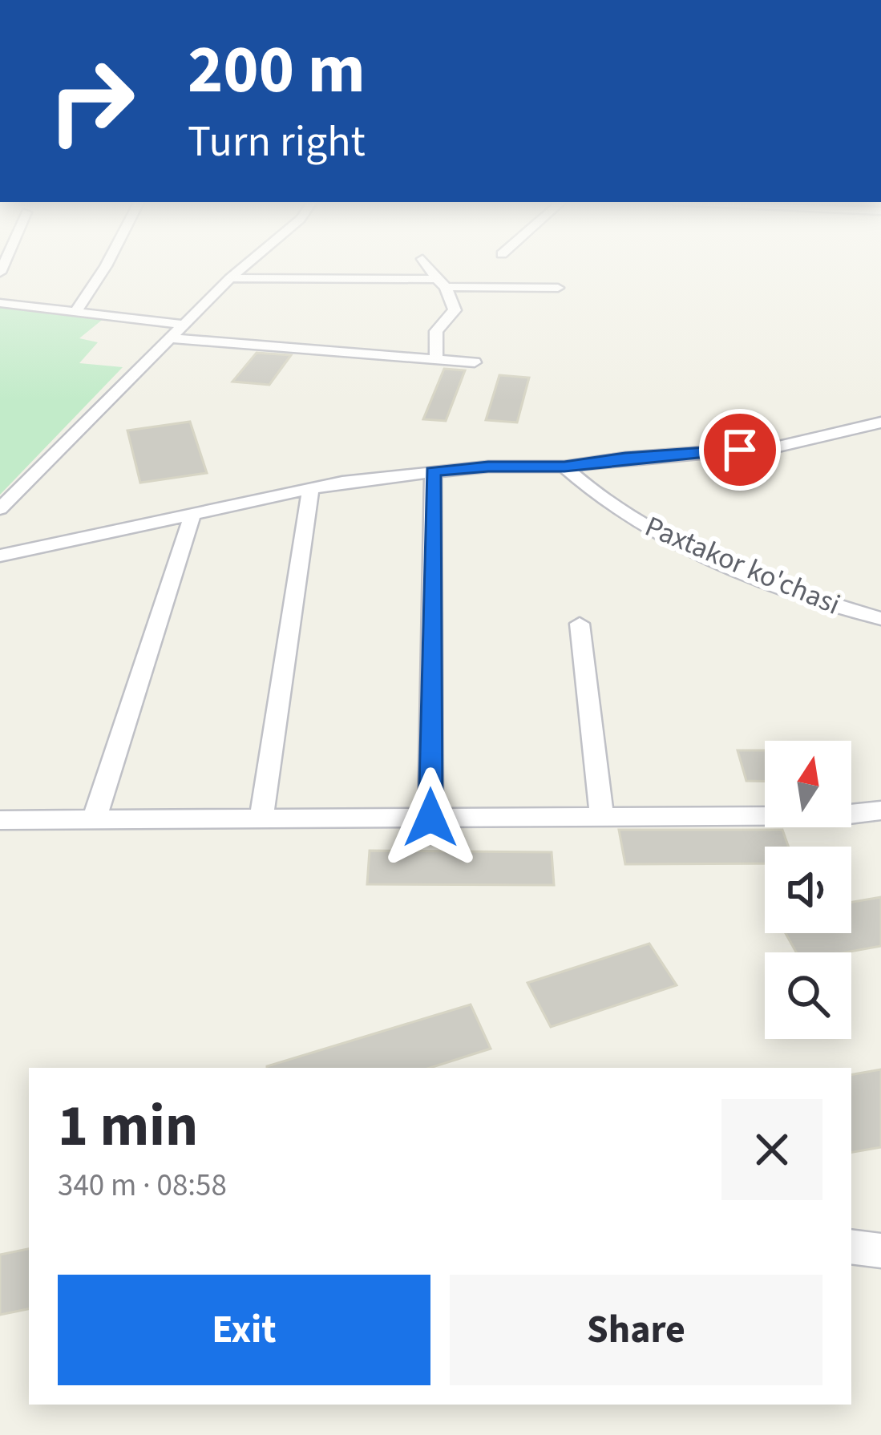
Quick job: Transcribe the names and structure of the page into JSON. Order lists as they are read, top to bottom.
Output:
{
  "streets": {
    "street": ["Paxtakor ko'chasi"]
  },
  "north": "top",
  "page": {
    "turn": ["200 m", "Turn right"],
    "heading": ["1 min", "340 m · 08:58"],
    "buttons": ["Exit", "Share"]
  }
}
